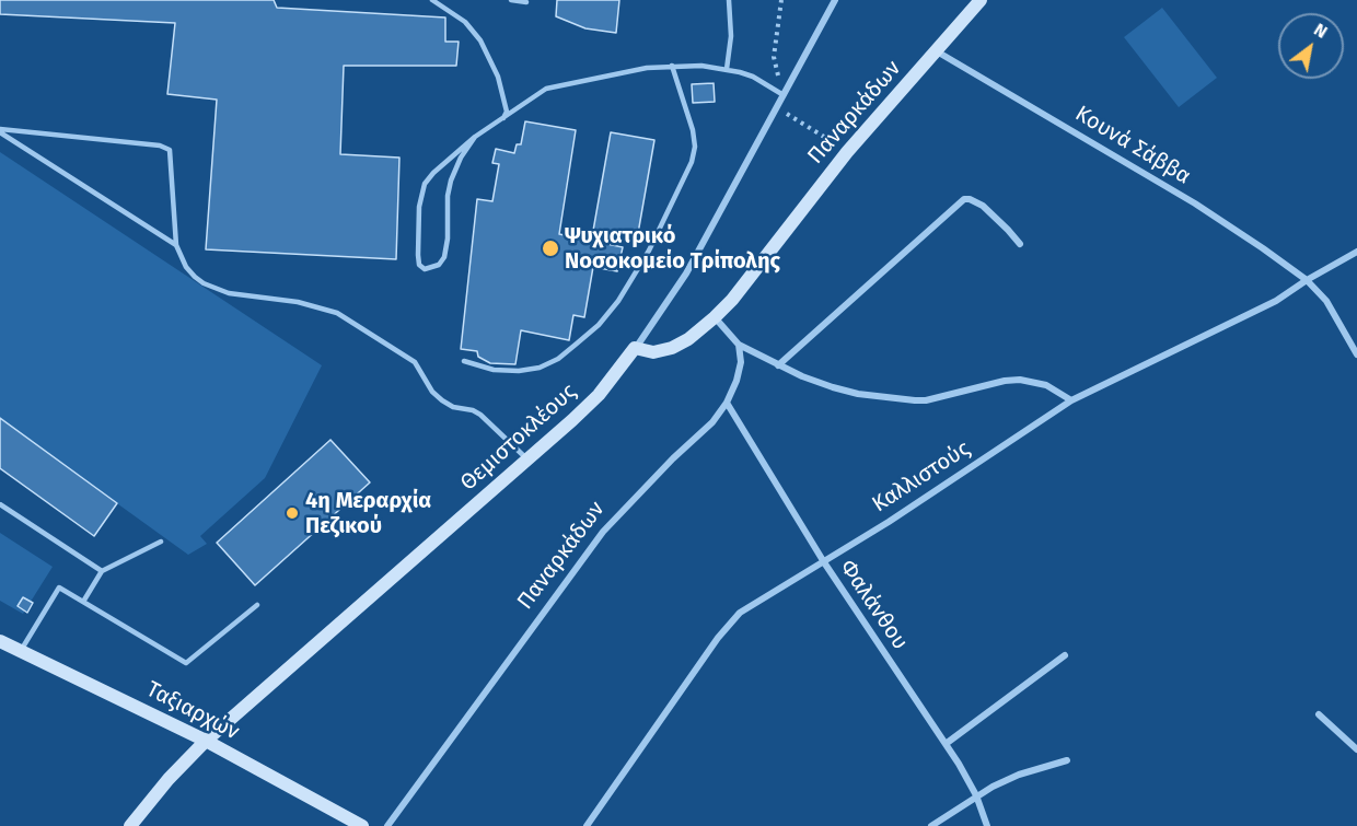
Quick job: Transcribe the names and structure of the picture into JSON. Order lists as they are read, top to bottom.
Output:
{
  "streets": {
    "street": [
      "Παναρκάδων",
      "Κουνά Σάββα",
      "Θεμιστοκλέους",
      "Καλλιστούς",
      "Φαλάνθου",
      "Ταξιαρχών"
    ]
  },
  "crossings": [
    ["Παναρκάδων", "Κουνά Σάββα"],
    ["Παναρκάδων", "Θεμιστοκλέους"],
    ["Παναρκάδων", "Φαλάνθου"],
    ["Κουνά Σάββα", "Καλλιστούς"],
    ["Θεμιστοκλέους", "Ταξιαρχών"],
    ["Καλλιστούς", "Φαλάνθου"]
  ],
  "places": ["Ψυχιατρικό Νοσοκομείο Τρίπολης", "4η Μεραρχία Πεζικού"],
  "north": "top right"
}
